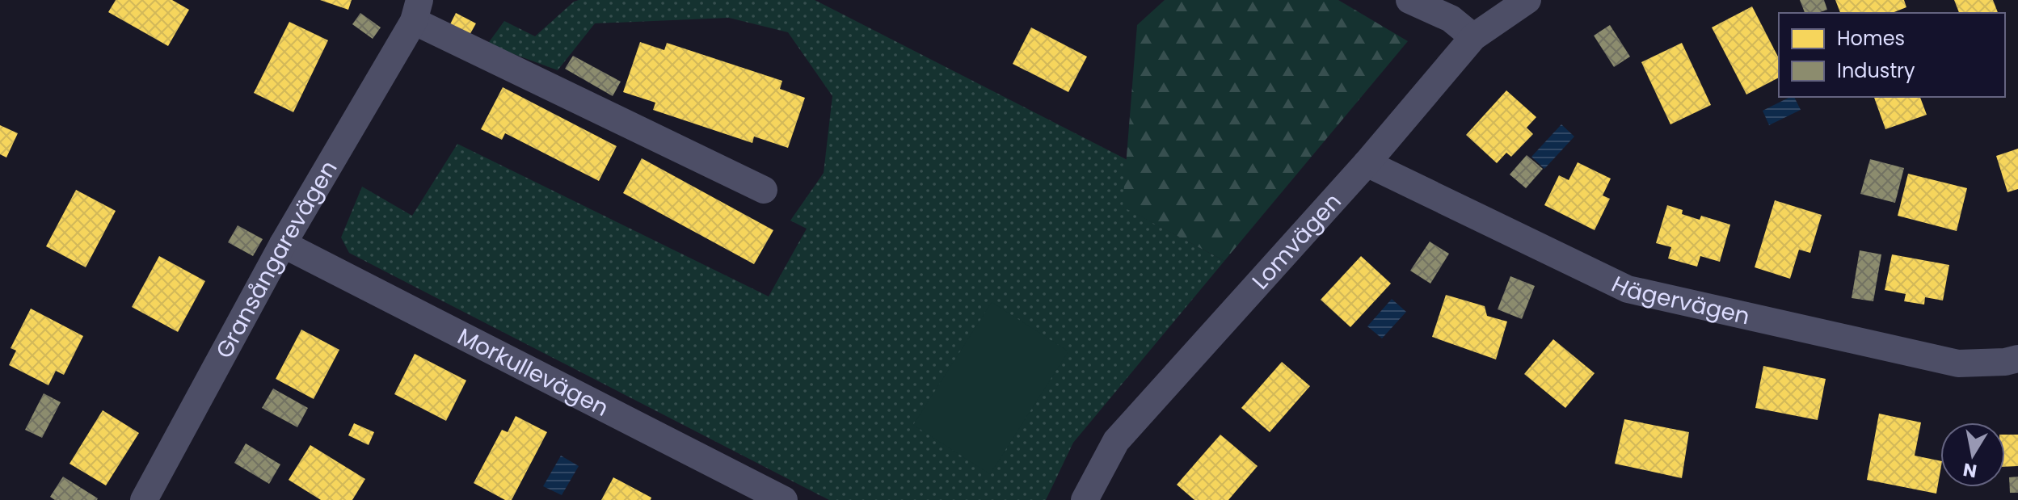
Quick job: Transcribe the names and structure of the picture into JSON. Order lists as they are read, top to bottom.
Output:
{
  "streets": {
    "street": [
      "Lomvägen",
      "Gransångarevägen",
      "Hägervägen",
      "Morkullevägen"
    ]
  },
  "crossings": [
    ["Lomvägen", "Hägervägen"],
    ["Gransångarevägen", "Morkullevägen"]
  ],
  "legend": ["Homes", "Industry"],
  "north": "bottom"
}
